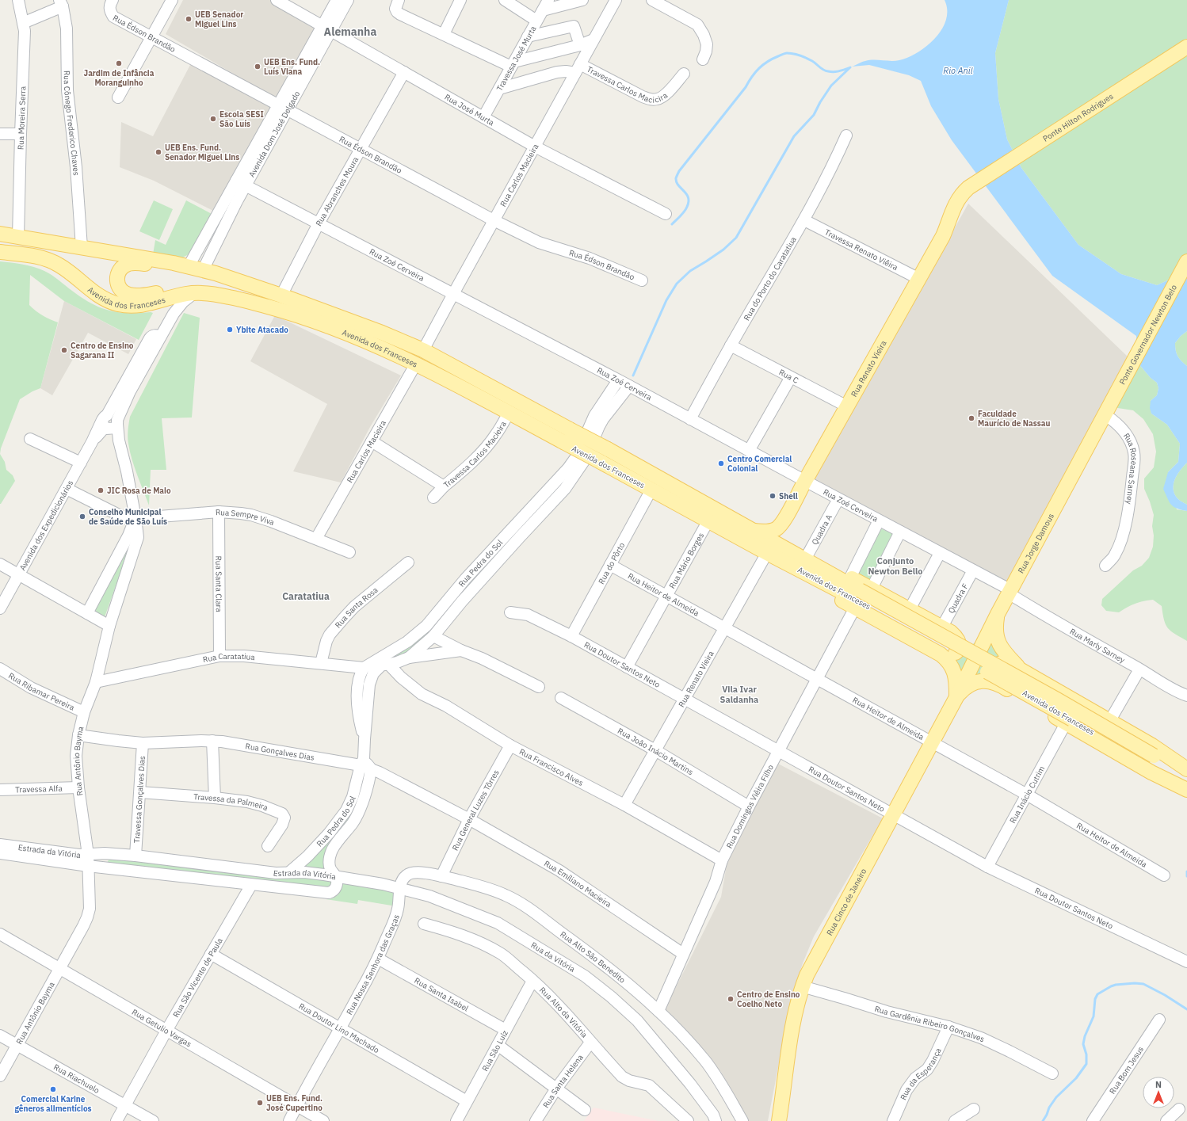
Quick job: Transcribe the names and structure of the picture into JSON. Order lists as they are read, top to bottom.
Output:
{
  "streets": {
    "main road": [
      "Ponte Hilton Rodrigues",
      "Avenida dos Franceses",
      "Ponte Governador Newton Belo",
      "Rua Renato Vieira",
      "Rua Jorge Damous",
      "Rua Cinco de Janeiro"
    ],
    "street": [
      "Rua Édson Brandão",
      "Travessa José Murta",
      "Travessa Carlos Macicira",
      "Rua José Murta",
      "Rua Moreira Serra",
      "Rua Cônego Frederico Chaves",
      "Avenida Dom José Delgado",
      "Rua Carlos Macieira",
      "Rua Abranches Moura",
      "Travessa Renato Viêira",
      "Rua Zoé Cerveira",
      "Rua do Porto do Caratatiua",
      "Rua C",
      "Travessa Carlos Macieira",
      "Rua Roseana Sarney",
      "Rua Sempre Viva",
      "Avenida dos Expedicionários",
      "Quadra A",
      "Rua Mário Borges",
      "Rua do Pôrto",
      "Rua Pedra do Sol",
      "Rua Santa Clara",
      "Rua Heitor de Almeida",
      "Quadra F",
      "Rua Santa Rosa",
      "Rua Marly Sarney",
      "Rua Caratatiua",
      "Rua Doutor Santos Neto",
      "Rua Ribamar Pereira",
      "Rua Gonçalves Dias",
      "Rua João Inácio Martins",
      "Rua Antônio Bayma",
      "Rua Francisco Alves",
      "Travessa Alfa",
      "Rua Inácio Cutrim",
      "Travessa Gonçalves Dias",
      "Travessa da Palmeira",
      "Rua Domingos Viêira Filho",
      "Rua General Luzes Tôrres",
      "Estrada da Vitória",
      "Rua Emíliano Macieira",
      "Rua da Vitória",
      "Rua Alto São Benedito",
      "Rua Nossa Senhora das Graças",
      "Rua São Vicente de Paula",
      "Rua Santa Isabel",
      "Rua Alto da Vitória",
      "Rua Gardênia Ribeiro Gonçalves",
      "Rua Getulio Vargas",
      "Rua Doutor Lino Machado",
      "Rua São Luíz",
      "Rua Bom Jesus",
      "Rua da Esperança",
      "Rua Riachuelo",
      "Rua Santa Helena"
    ]
  },
  "crossings": [
    ["Rua Édson Brandão", "Avenida Dom José Delgado"],
    ["Rua Édson Brandão", "Rua Carlos Macieira"],
    ["Rua Édson Brandão", "Rua Abranches Moura"],
    ["Travessa José Murta", "Rua José Murta"],
    ["Travessa Carlos Macicira", "Rua Carlos Macieira"],
    ["Rua José Murta", "Avenida Dom José Delgado"],
    ["Rua José Murta", "Rua Carlos Macieira"],
    ["Rua José Murta", "Rua Abranches Moura"],
    ["Ponte Hilton Rodrigues", "Rua Renato Vieira"],
    ["Rua Moreira Serra", "Avenida dos Franceses"],
    ["Rua Cônego Frederico Chaves", "Avenida dos Franceses"],
    ["Avenida Dom José Delgado", "Rua Zoé Cerveira"],
    ["Avenida Dom José Delgado", "Avenida dos Franceses"],
    ["Rua Carlos Macieira", "Rua Zoé Cerveira"],
    ["Rua Carlos Macieira", "Avenida dos Franceses"],
    ["Rua Carlos Macieira", "Travessa Carlos Macieira"],
    ["Rua Carlos Macieira", "Rua Sempre Viva"],
    ["Rua Abranches Moura", "Rua Zoé Cerveira"],
    ["Rua Abranches Moura", "Avenida dos Franceses"],
    ["Travessa Renato Viêira", "Rua do Porto do Caratatiua"],
    ["Travessa Renato Viêira", "Rua Renato Vieira"],
    ["Rua Zoé Cerveira", "Rua do Porto do Caratatiua"],
    ["Rua Zoé Cerveira", "Rua Renato Vieira"],
    ["Rua Zoé Cerveira", "Quadra A"],
    ["Rua Zoé Cerveira", "Rua Jorge Damous"],
    ["Rua Zoé Cerveira", "Rua Pedra do Sol"],
    ["Rua Zoé Cerveira", "Quadra F"],
    ["Rua Zoé Cerveira", "Rua Marly Sarney"],
    ["Rua Zoé Cerveira", "Rua Domingos Viêira Filho"],
    ["Rua do Porto do Caratatiua", "Rua C"],
    ["Avenida dos Franceses", "Rua Renato Vieira"],
    ["Avenida dos Franceses", "Travessa Carlos Macieira"],
    ["Avenida dos Franceses", "Quadra A"],
    ["Avenida dos Franceses", "Rua Mário Borges"],
    ["Avenida dos Franceses", "Rua do Pôrto"],
    ["Avenida dos Franceses", "Rua Domingos Viêira Filho"],
    ["Ponte Governador Newton Belo", "Rua Jorge Damous"],
    ["Rua Renato Vieira", "Rua C"],
    ["Rua Renato Vieira", "Rua Heitor de Almeida"],
    ["Rua Renato Vieira", "Rua Doutor Santos Neto"],
    ["Rua Renato Vieira", "Rua João Inácio Martins"],
    ["Rua Renato Vieira", "Rua Francisco Alves"],
    ["Rua Roseana Sarney", "Rua Jorge Damous"],
    ["Rua Sempre Viva", "Avenida dos Expedicionários"],
    ["Rua Sempre Viva", "Rua Santa Clara"],
    ["Rua Sempre Viva", "Rua Antônio Bayma"],
    ["Avenida dos Expedicionários", "Rua Antônio Bayma"],
    ["Rua Jorge Damous", "Rua Marly Sarney"],
    ["Rua Jorge Damous", "Rua Cinco de Janeiro"],
    ["Rua Mário Borges", "Rua Heitor de Almeida"],
    ["Rua Mário Borges", "Rua Doutor Santos Neto"],
    ["Rua do Pôrto", "Rua Heitor de Almeida"],
    ["Rua do Pôrto", "Rua Doutor Santos Neto"],
    ["Rua Pedra do Sol", "Rua Caratatiua"],
    ["Rua Pedra do Sol", "Rua Gonçalves Dias"],
    ["Rua Pedra do Sol", "Rua Francisco Alves"],
    ["Rua Pedra do Sol", "Estrada da Vitória"],
    ["Rua Pedra do Sol", "Rua da Vitória"],
    ["Rua Santa Clara", "Rua Caratatiua"],
    ["Rua Heitor de Almeida", "Rua Inácio Cutrim"],
    ["Rua Heitor de Almeida", "Rua Domingos Viêira Filho"],
    ["Rua Heitor de Almeida", "Rua Cinco de Janeiro"],
    ["Rua Santa Rosa", "Rua Caratatiua"],
    ["Rua Caratatiua", "Rua Antônio Bayma"],
    ["Rua Doutor Santos Neto", "Rua Inácio Cutrim"],
    ["Rua Doutor Santos Neto", "Rua Domingos Viêira Filho"],
    ["Rua Doutor Santos Neto", "Rua Cinco de Janeiro"],
    ["Rua Ribamar Pereira", "Rua Antônio Bayma"],
    ["Rua Gonçalves Dias", "Rua Antônio Bayma"],
    ["Rua Gonçalves Dias", "Travessa Gonçalves Dias"],
    ["Rua Gonçalves Dias", "Rua General Luzes Tôrres"],
    ["Rua Gonçalves Dias", "Rua Emíliano Macieira"],
    ["Rua João Inácio Martins", "Rua Domingos Viêira Filho"],
    ["Rua Antônio Bayma", "Travessa Alfa"],
    ["Rua Antônio Bayma", "Estrada da Vitória"],
    ["Rua Antônio Bayma", "Rua Getulio Vargas"],
    ["Rua Antônio Bayma", "Rua Riachuelo"],
    ["Rua Francisco Alves", "Rua Domingos Viêira Filho"],
    ["Rua Francisco Alves", "Rua General Luzes Tôrres"],
    ["Travessa Gonçalves Dias", "Travessa da Palmeira"],
    ["Travessa Gonçalves Dias", "Estrada da Vitória"],
    ["Rua Domingos Viêira Filho", "Rua Emíliano Macieira"],
    ["Rua Domingos Viêira Filho", "Rua Alto São Benedito"],
    ["Rua General Luzes Tôrres", "Rua Emíliano Macieira"],
    ["Rua General Luzes Tôrres", "Rua Alto São Benedito"],
    ["Estrada da Vitória", "Rua da Vitória"],
    ["Estrada da Vitória", "Rua São Vicente de Paula"],
    ["Rua Cinco de Janeiro", "Rua Gardênia Ribeiro Gonçalves"],
    ["Rua da Vitória", "Rua Alto São Benedito"],
    ["Rua da Vitória", "Rua Nossa Senhora das Graças"],
    ["Rua Alto São Benedito", "Rua Nossa Senhora das Graças"],
    ["Rua Nossa Senhora das Graças", "Rua Santa Isabel"],
    ["Rua Nossa Senhora das Graças", "Rua Getulio Vargas"],
    ["Rua Nossa Senhora das Graças", "Rua Doutor Lino Machado"],
    ["Rua São Vicente de Paula", "Rua Getulio Vargas"],
    ["Rua São Vicente de Paula", "Rua Doutor Lino Machado"],
    ["Rua São Vicente de Paula", "Rua Riachuelo"],
    ["Rua Santa Isabel", "Rua São Luíz"],
    ["Rua Alto da Vitória", "Rua São Luíz"],
    ["Rua Alto da Vitória", "Rua Santa Helena"],
    ["Rua Gardênia Ribeiro Gonçalves", "Rua da Esperança"],
    ["Rua Doutor Lino Machado", "Rua São Luíz"]
  ],
  "districts": [
    "Alemanha",
    "Conjunto Newton Bello",
    "Caratatiua",
    "Vila Ivar Saldanha"
  ],
  "water": ["Rio Anil"],
  "places": [
    "UEB Senador Miguel Lins",
    "Jardim de Infância Moranguinho",
    "UEB Ens. Fund. Luís Viana",
    "Escola SESI São Luís",
    "UEB Ens. Fund. Senador Miguel Lins",
    "Ybite Atacado",
    "Centro de Ensino Sagarana II",
    "Faculdade Maurício de Nassau",
    "Centro Comercial Colonial",
    "JIC Rosa de Maio",
    "Shell",
    "Conselho Municipal de Saúde de São Luís",
    "Centro de Ensino Coelho Neto",
    "Comercial Karine gêneros alimentícios",
    "UEB Ens. Fund. José Cupertino"
  ],
  "north": "top"
}
